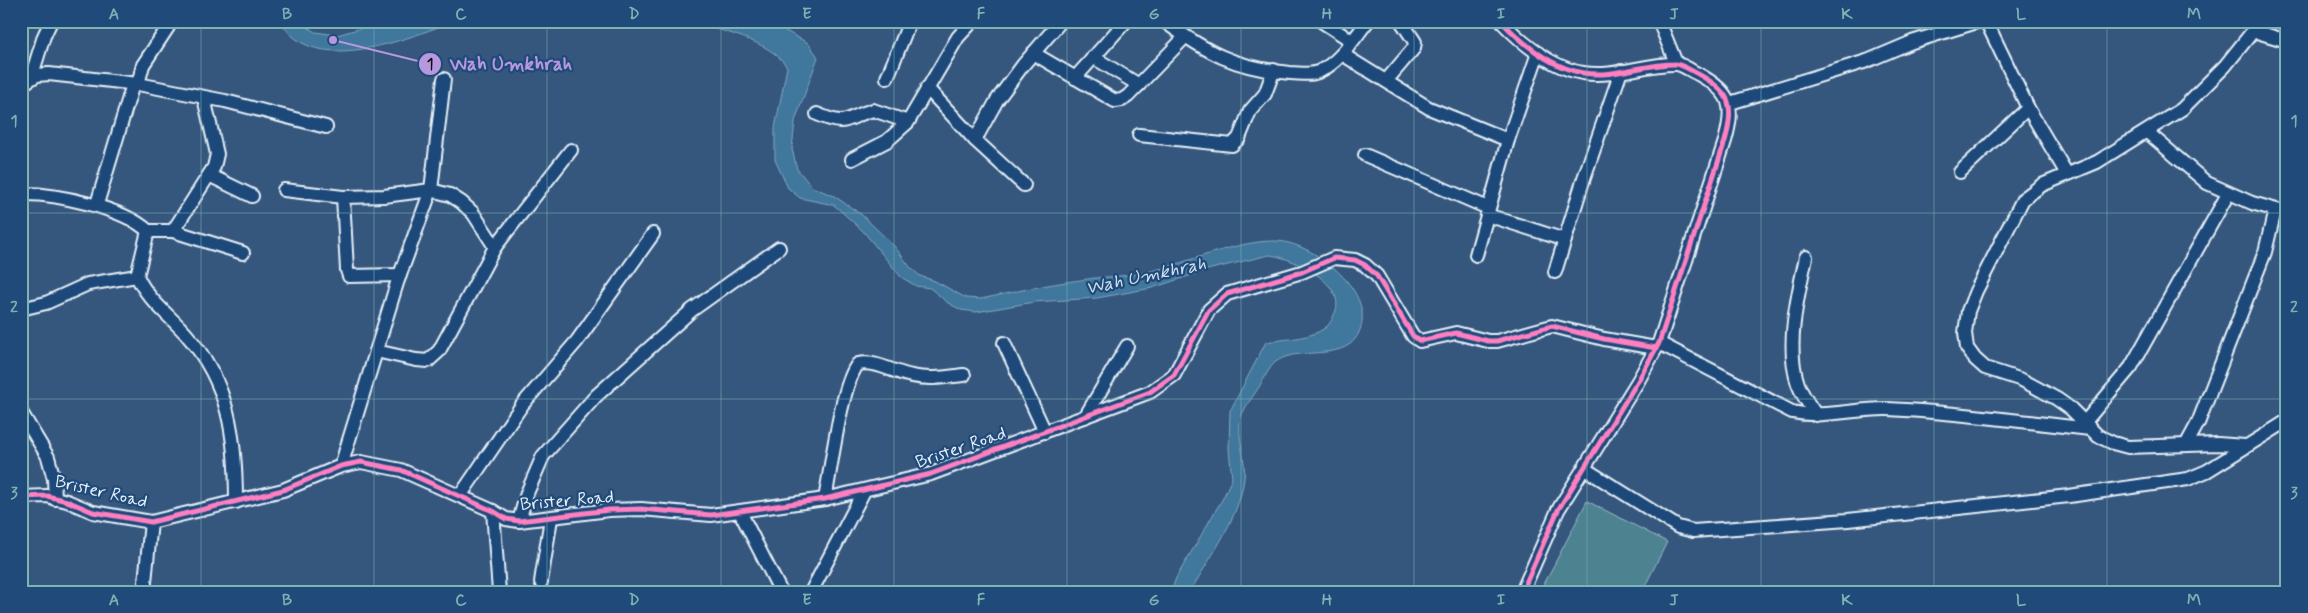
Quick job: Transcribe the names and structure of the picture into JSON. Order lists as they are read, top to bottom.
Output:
{
  "streets": {
    "street": ["Brister Road"]
  },
  "water": ["Wah Umkhrah"],
  "places": ["Wah Umkhrah"],
  "grid": {
    "columns": [
      "A",
      "B",
      "C",
      "D",
      "E",
      "F",
      "G",
      "H",
      "I",
      "J",
      "K",
      "L",
      "M"
    ],
    "rows": ["1", "2", "3"]
  }
}
